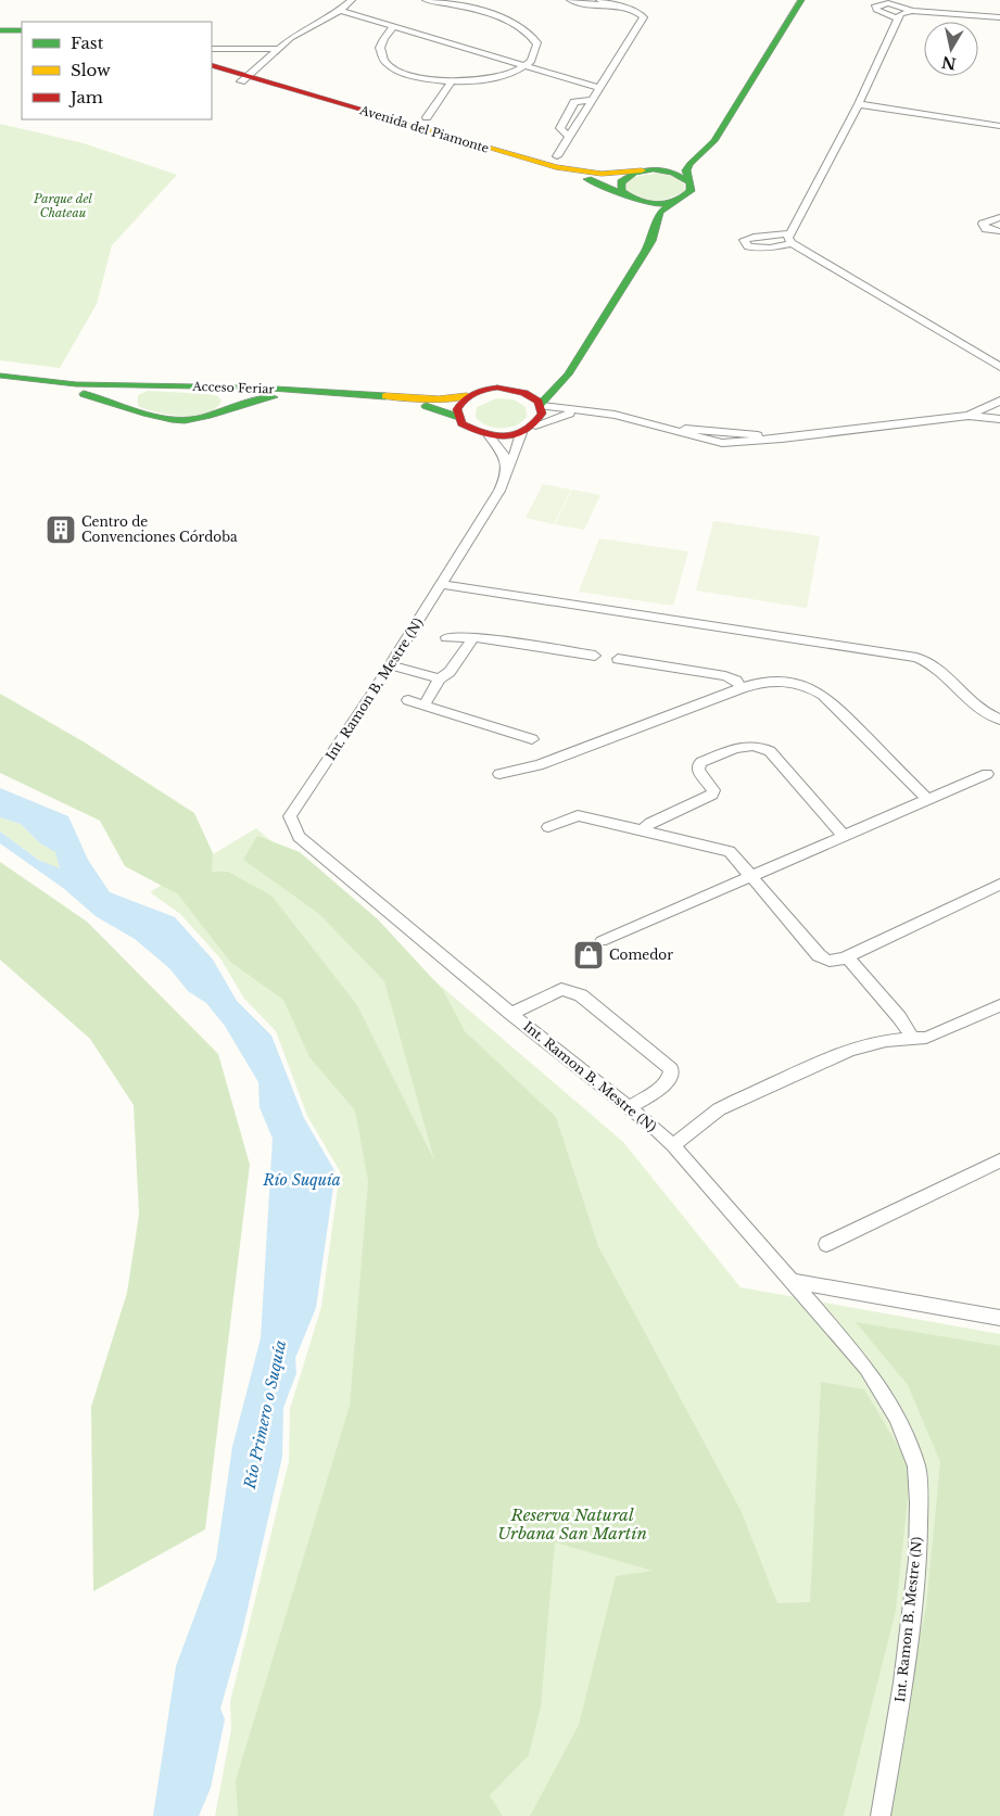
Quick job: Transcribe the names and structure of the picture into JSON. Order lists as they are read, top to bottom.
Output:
{
  "streets": {
    "main road": ["Avenida del Piamonte", "Acceso Feriar"],
    "street": ["Int. Ramon B. Mestre (N)"]
  },
  "crossings": [
    ["Acceso Feriar", "Int. Ramon B. Mestre (N)"]
  ],
  "water": ["Río Suquía", "Río Primero o Suquía"],
  "parks": ["Parque del Chateau", "Reserva Natural Urbana San Martín"],
  "places": {
    "building": ["Centro de Convenciones Córdoba"],
    "shop": ["Comedor"]
  },
  "legend": ["Fast", "Slow", "Jam"],
  "north": "bottom"
}
